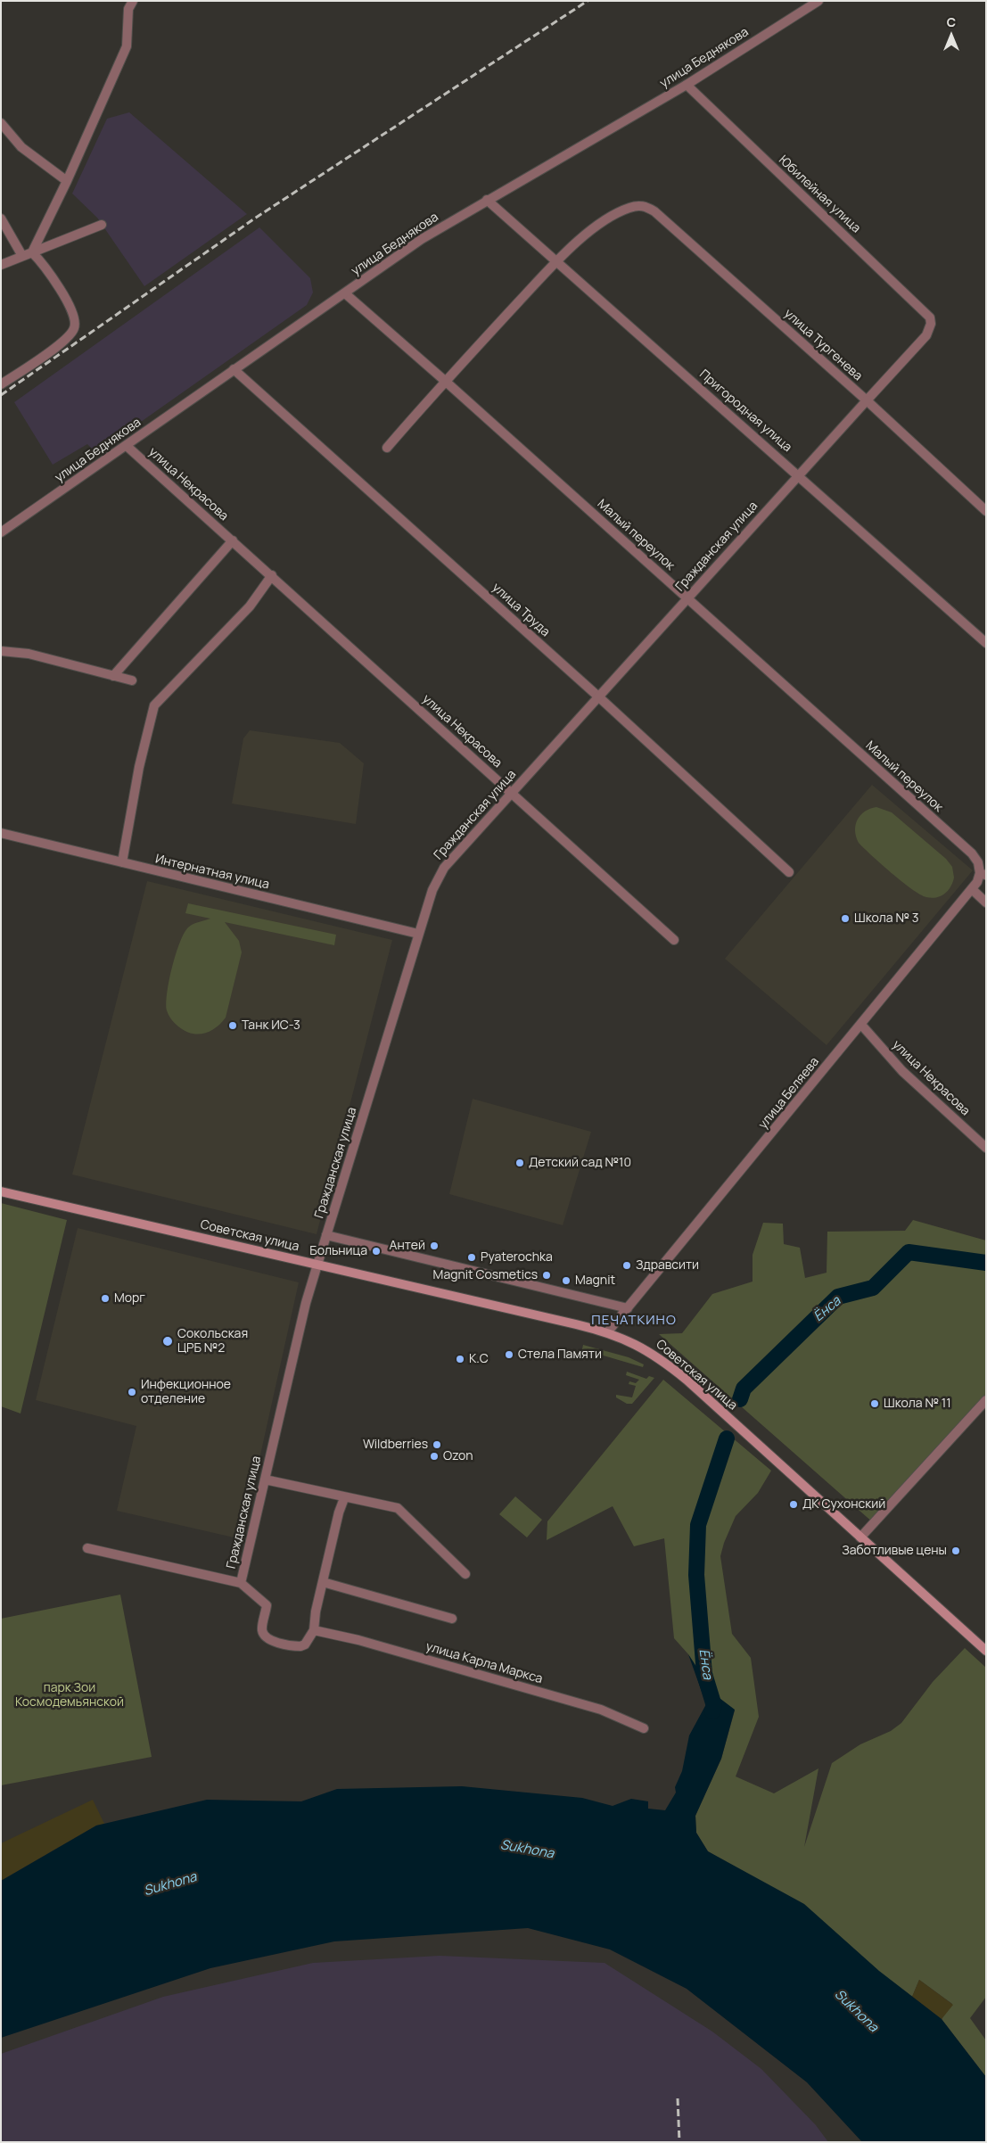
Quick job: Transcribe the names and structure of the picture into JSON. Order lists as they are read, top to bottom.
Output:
{
  "streets": {
    "main road": ["Советская улица"],
    "street": [
      "улица Беднякова",
      "Юбилейная улица",
      "улица Тургенева",
      "Пригородная улица",
      "улица Некрасова",
      "Малый переулок",
      "Гражданская улица",
      "улица Труда",
      "Интернатная улица",
      "улица Беляева",
      "улица Карла Маркса"
    ]
  },
  "crossings": [
    ["улица Беднякова", "Юбилейная улица"],
    ["улица Беднякова", "Пригородная улица"],
    ["улица Беднякова", "улица Некрасова"],
    ["улица Беднякова", "Малый переулок"],
    ["улица Беднякова", "улица Труда"],
    ["Юбилейная улица", "Гражданская улица"],
    ["улица Тургенева", "Пригородная улица"],
    ["улица Тургенева", "Гражданская улица"],
    ["Пригородная улица", "Гражданская улица"],
    ["улица Некрасова", "Гражданская улица"],
    ["улица Некрасова", "улица Беляева"],
    ["Малый переулок", "Гражданская улица"],
    ["Малый переулок", "улица Беляева"],
    ["Гражданская улица", "улица Труда"],
    ["Гражданская улица", "Интернатная улица"],
    ["Гражданская улица", "Советская улица"],
    ["улица Беляева", "Советская улица"]
  ],
  "districts": ["ПЕЧАТКИНО"],
  "water": ["Ёнса", "Sukhona"],
  "parks": ["парк Зои Космодемьянской"],
  "places": [
    "Школа № 3",
    "Танк ИС-3",
    "Детский сад №10",
    "Антей",
    "Больница",
    "Pyaterochka",
    "Здравсити",
    "Magnit Cosmetics",
    "Magnit",
    "Морг",
    "Сокольская ЦРБ №2",
    "Стела Памяти",
    "К.С",
    "Инфекционное отделение",
    "Школа № 11",
    "Wildberries",
    "Ozon",
    "ДК Сухонский",
    "Заботливые цены"
  ],
  "north": "top"
}
